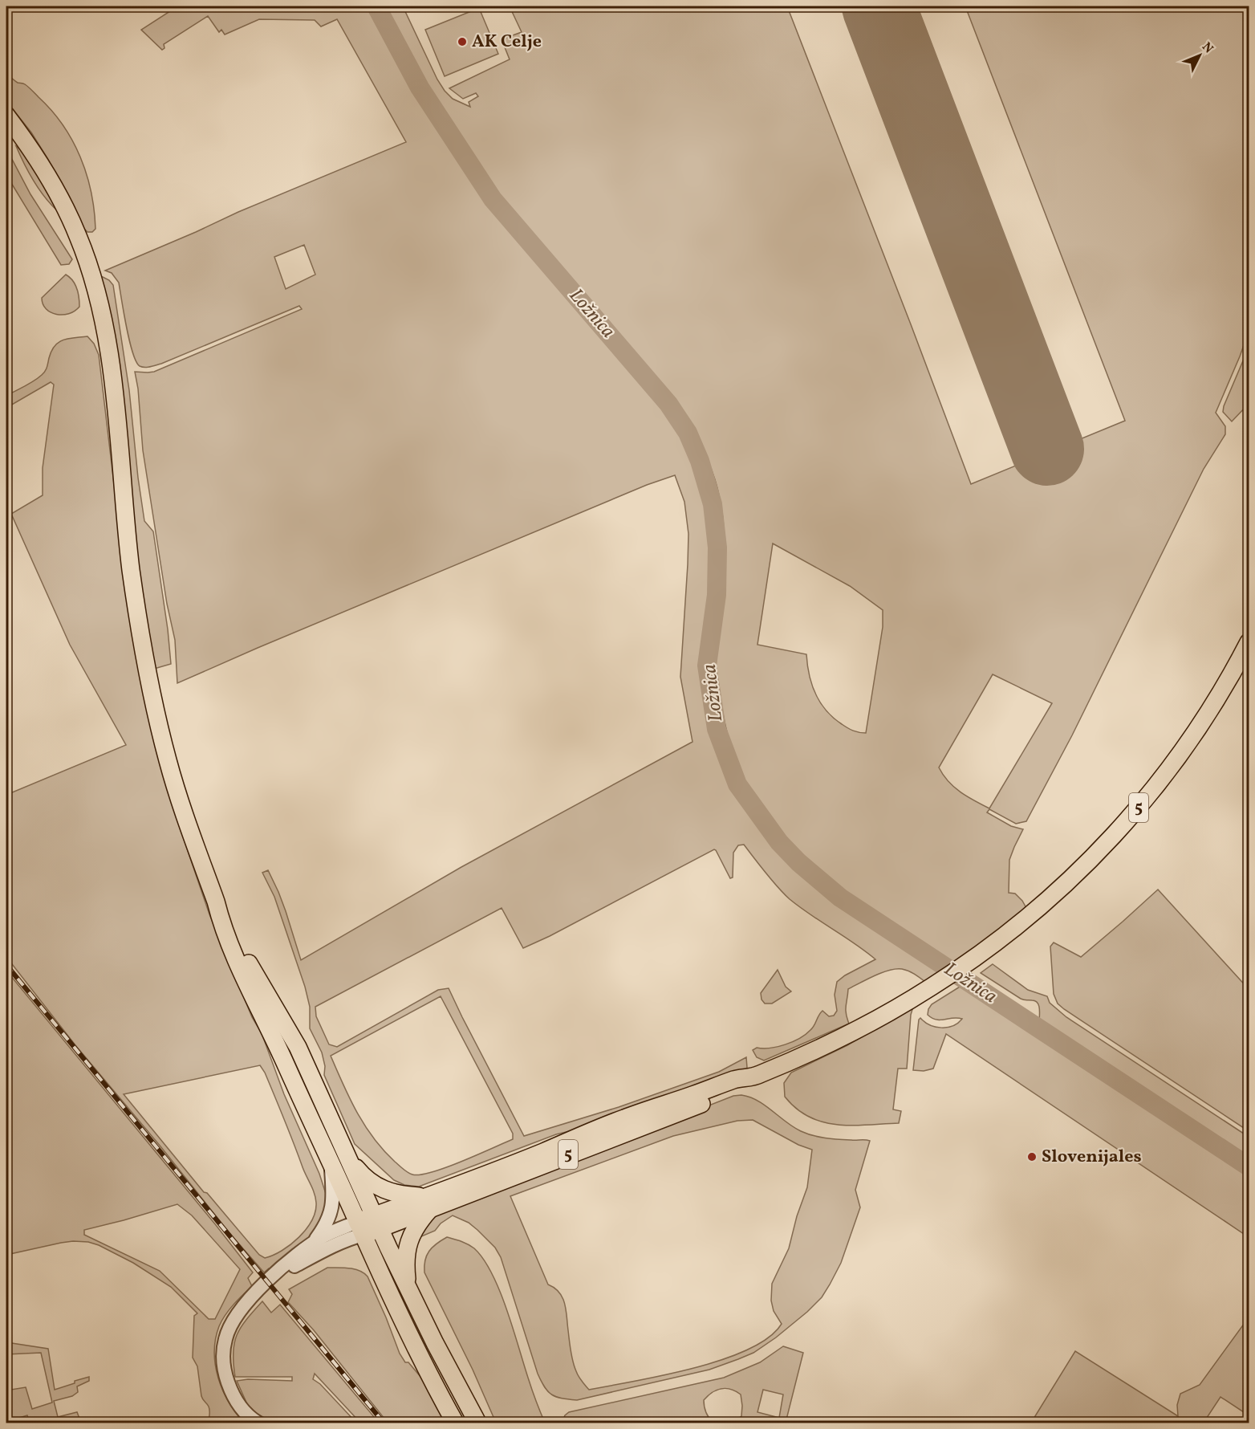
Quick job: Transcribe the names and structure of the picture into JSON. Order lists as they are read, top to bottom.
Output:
{
  "streets": {
    "main road": ["5"]
  },
  "water": ["Ložnica"],
  "places": ["AK Celje", "Slovenijales"],
  "north": "top right"
}
